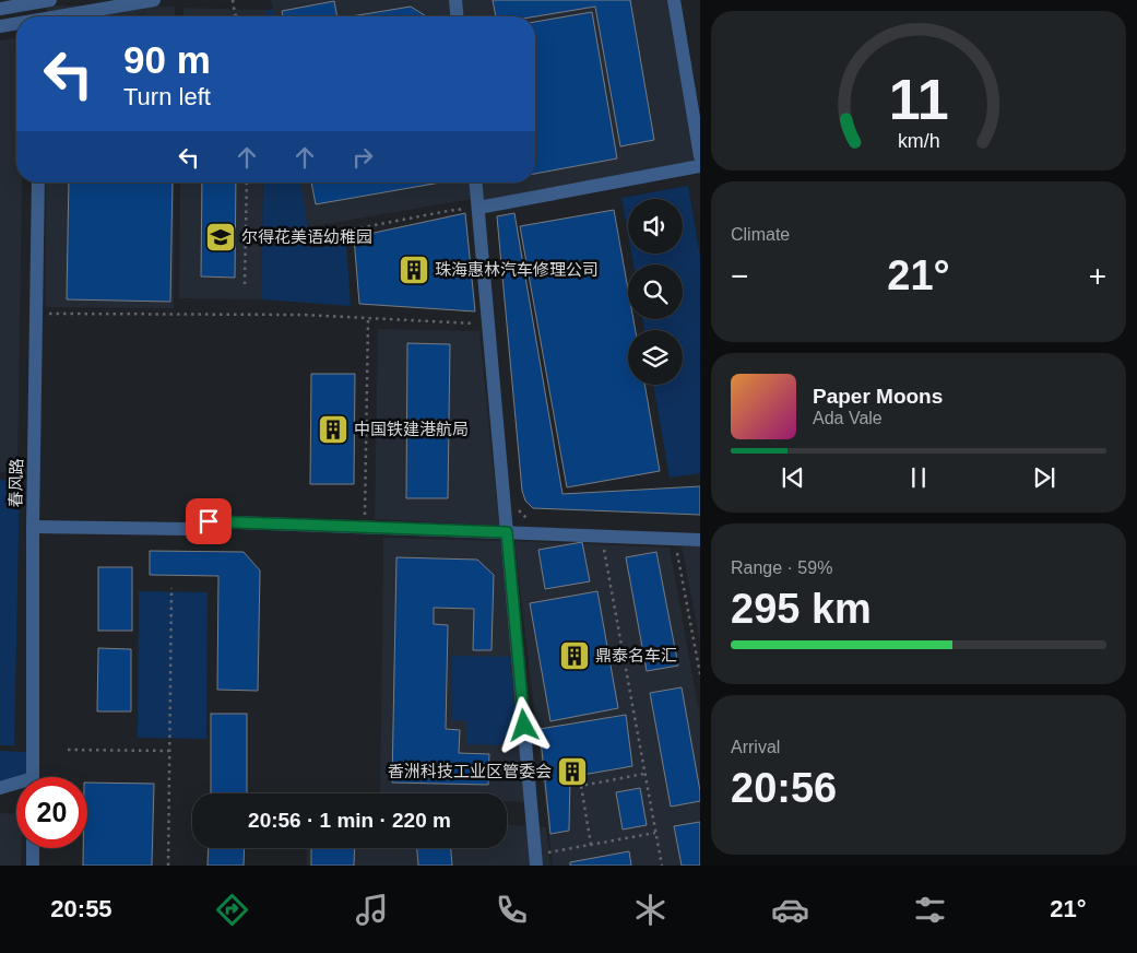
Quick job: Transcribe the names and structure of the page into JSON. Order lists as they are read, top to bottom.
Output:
{
  "streets": {
    "street": ["春风路"]
  },
  "places": {
    "school or university": ["尔得花美语幼稚园"],
    "building": [
      "珠海惠林汽车修理公司",
      "中国铁建港航局",
      "鼎泰名车汇",
      "香洲科技工业区管委会"
    ]
  },
  "page": {
    "turn": ["90 m", "Turn left"],
    "tile": [
      "Climate",
      ["Range · 59%", "295 km"],
      ["Arrival", "20:56"]
    ],
    "heat": ["−", "21°", "+"],
    "song": ["Paper Moons", "Ada Vale"],
    "limit": "20",
    "trip": "20:56 · 1 min · 220 m",
    "tabs": ["20:55", "21°"],
    "gauge": ["11", "km/h"]
  }
}
